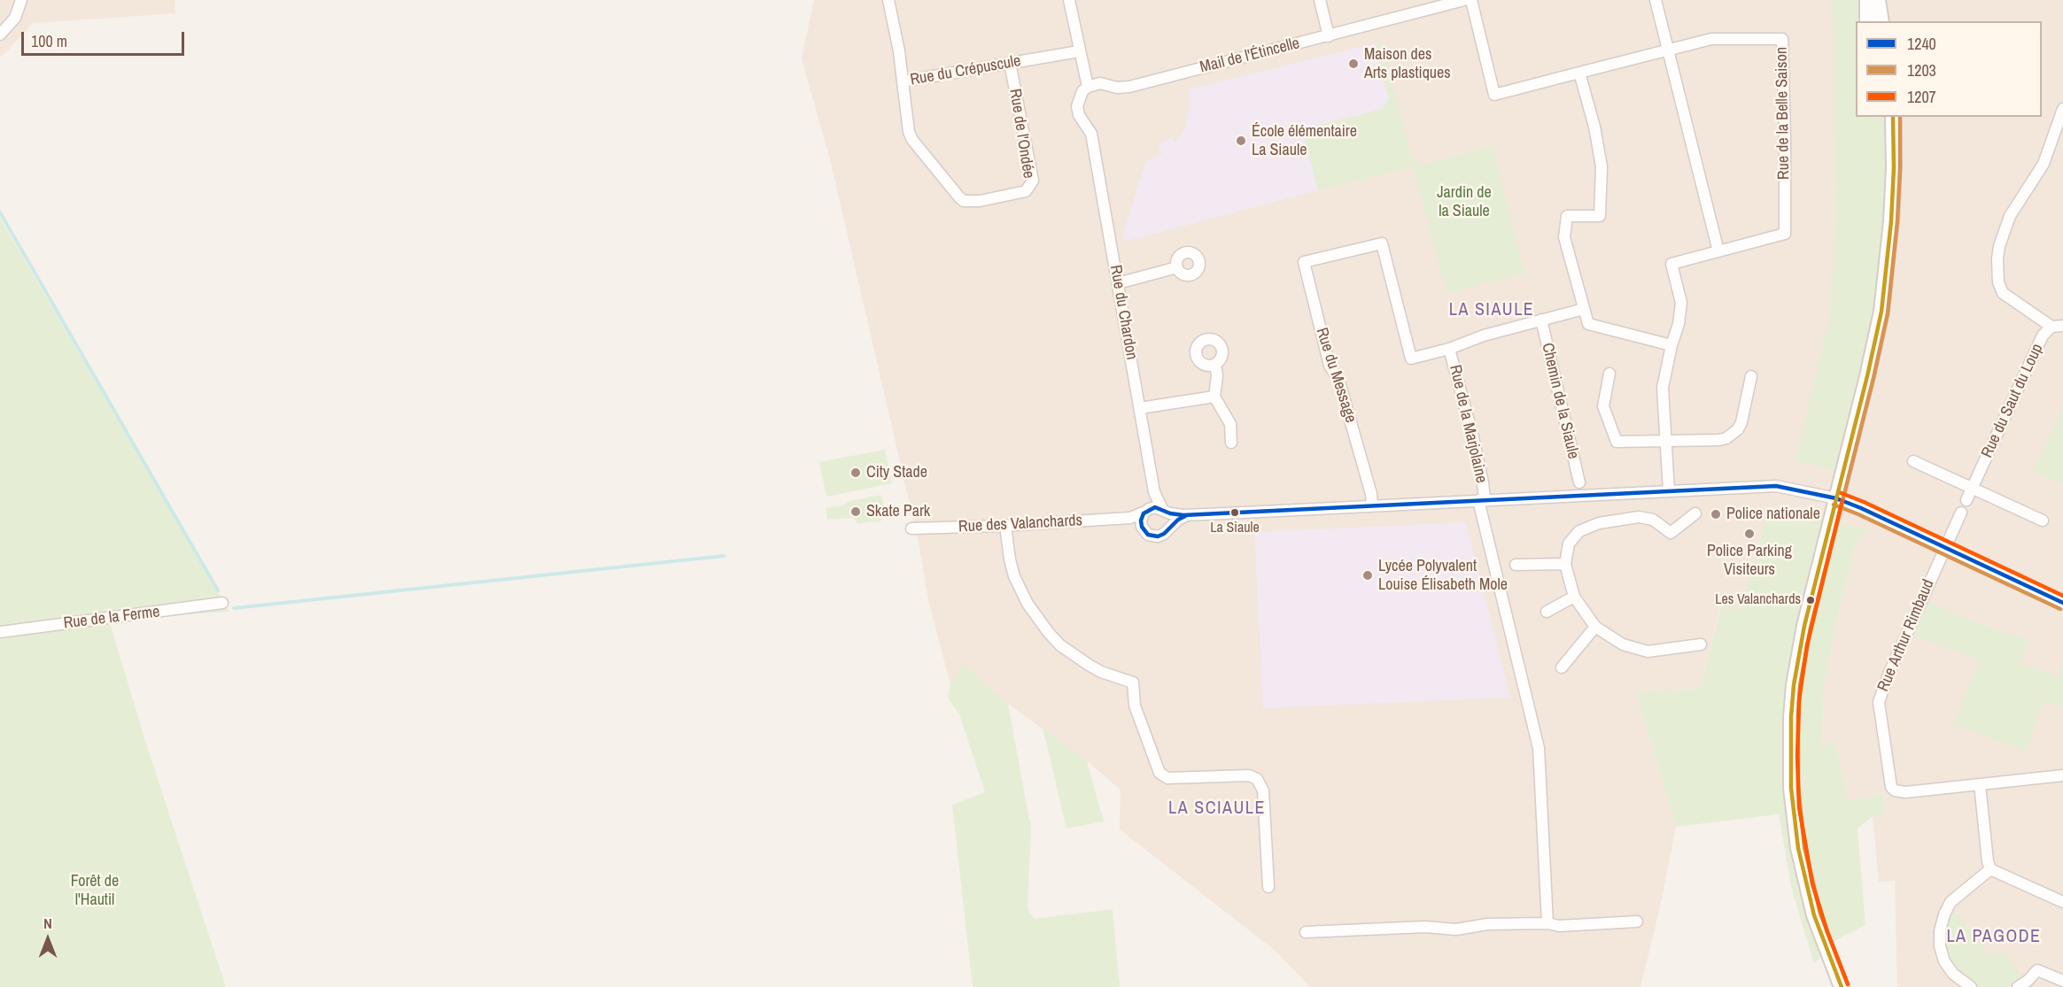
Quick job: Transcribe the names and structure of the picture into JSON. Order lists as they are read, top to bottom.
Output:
{
  "streets": {
    "street": [
      "Mail de l'Étincelle",
      "Rue du Crépuscule",
      "Rue de la Belle Saison",
      "Rue de l'Ondée",
      "Rue du Chardon",
      "Rue du Message",
      "Chemin de la Siaule",
      "Rue du Saut du Loup",
      "Rue de la Marjolaine",
      "Rue des Valanchards",
      "Rue de la Ferme",
      "Rue Arthur Rimbaud"
    ]
  },
  "crossings": [
    ["Mail de l'Étincelle", "Rue du Chardon"],
    ["Rue du Crépuscule", "Rue de l'Ondée"],
    ["Rue du Chardon", "Rue des Valanchards"],
    ["Rue du Message", "Rue de la Marjolaine"],
    ["Chemin de la Siaule", "Rue de la Marjolaine"]
  ],
  "districts": ["LA SIAULE", "LA SCIAULE", "LA PAGODE"],
  "parks": ["Jardin de la Siaule", "Forêt de l'Hautil"],
  "places": [
    "Maison des Arts plastiques",
    "École élémentaire La Siaule",
    "City Stade",
    "Skate Park",
    "La Siaule",
    "Police nationale",
    "Police Parking Visiteurs",
    "Lycée Polyvalent Louise Élisabeth Mole",
    "Les Valanchards"
  ],
  "lines": ["transit line 1203", "transit line 1240", "transit line 1207"],
  "legend": ["1240", "1203", "1207"],
  "scale_bar": "100 m",
  "north": "top"
}
